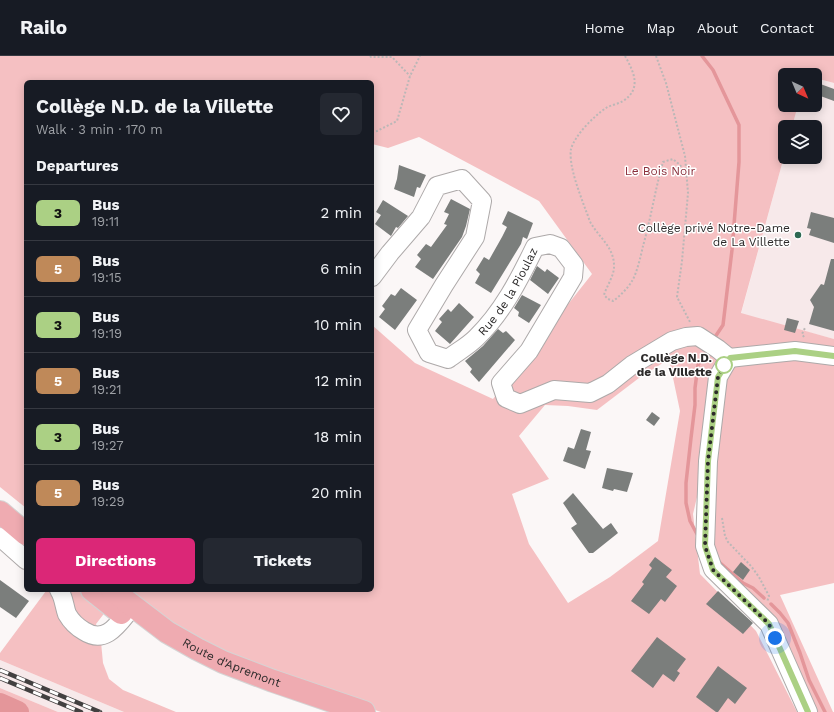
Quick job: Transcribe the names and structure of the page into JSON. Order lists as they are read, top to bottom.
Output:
{
  "streets": {
    "main road": ["Route d'Apremont"],
    "street": ["Rue de la Pioulaz"]
  },
  "parks": ["Le Bois Noir"],
  "places": ["Collège privé Notre-Dame de La Villette", "Collège N.D. de la Villette"],
  "lines": ["bus line 3"],
  "north": "bottom right",
  "page": {
    "header": "Railo",
    "nav": [
      "Home",
      "Map",
      "About",
      "Contact"
    ],
    "heading": [
      ["Collège N.D. de la Villette", "Walk · 3 min · 170 m"],
      "Departures"
    ],
    "list": [
      {
        "mark": "3",
        "name": "Bus",
        "note": "19:11",
        "value": "2 min"
      },
      {
        "mark": "5",
        "name": "Bus",
        "note": "19:15",
        "value": "6 min"
      },
      {
        "mark": "3",
        "name": "Bus",
        "note": "19:19",
        "value": "10 min"
      },
      {
        "mark": "5",
        "name": "Bus",
        "note": "19:21",
        "value": "12 min"
      },
      {
        "mark": "3",
        "name": "Bus",
        "note": "19:27",
        "value": "18 min"
      },
      {
        "mark": "5",
        "name": "Bus",
        "note": "19:29",
        "value": "20 min"
      }
    ],
    "buttons": ["Directions", "Tickets"]
  }
}
